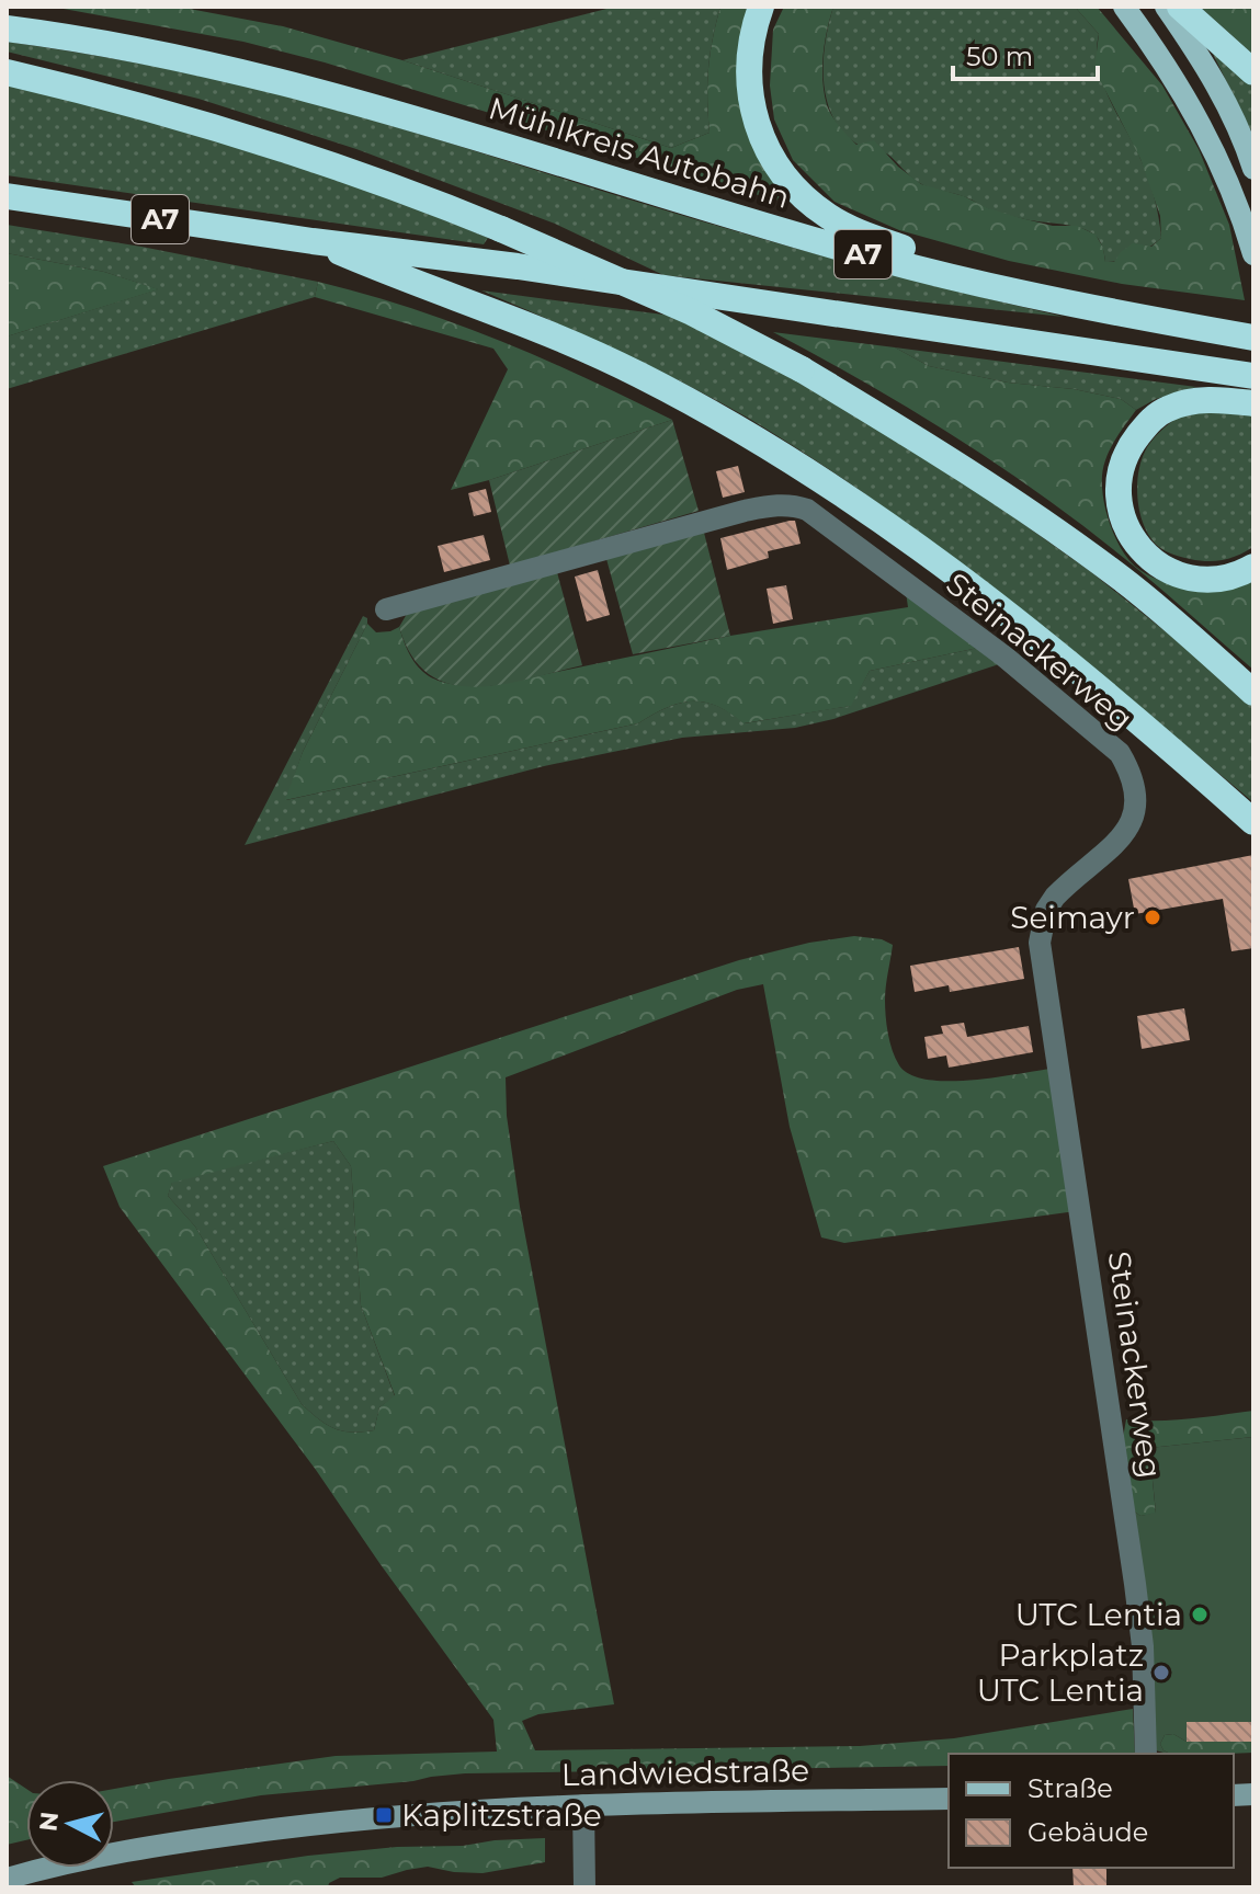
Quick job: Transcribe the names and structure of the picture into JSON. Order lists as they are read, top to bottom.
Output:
{
  "streets": {
    "highway": ["Mühlkreis Autobahn", "A7"],
    "main road": ["Landwiedstraße"],
    "street": ["Steinackerweg"]
  },
  "places": {
    "other": ["Seimayr", "UTC Lentia", "Parkplatz UTC Lentia"],
    "transit": ["Kaplitzstraße"]
  },
  "legend": ["Straße", "Gebäude"],
  "scale_bar": "50 m",
  "north": "left"
}
